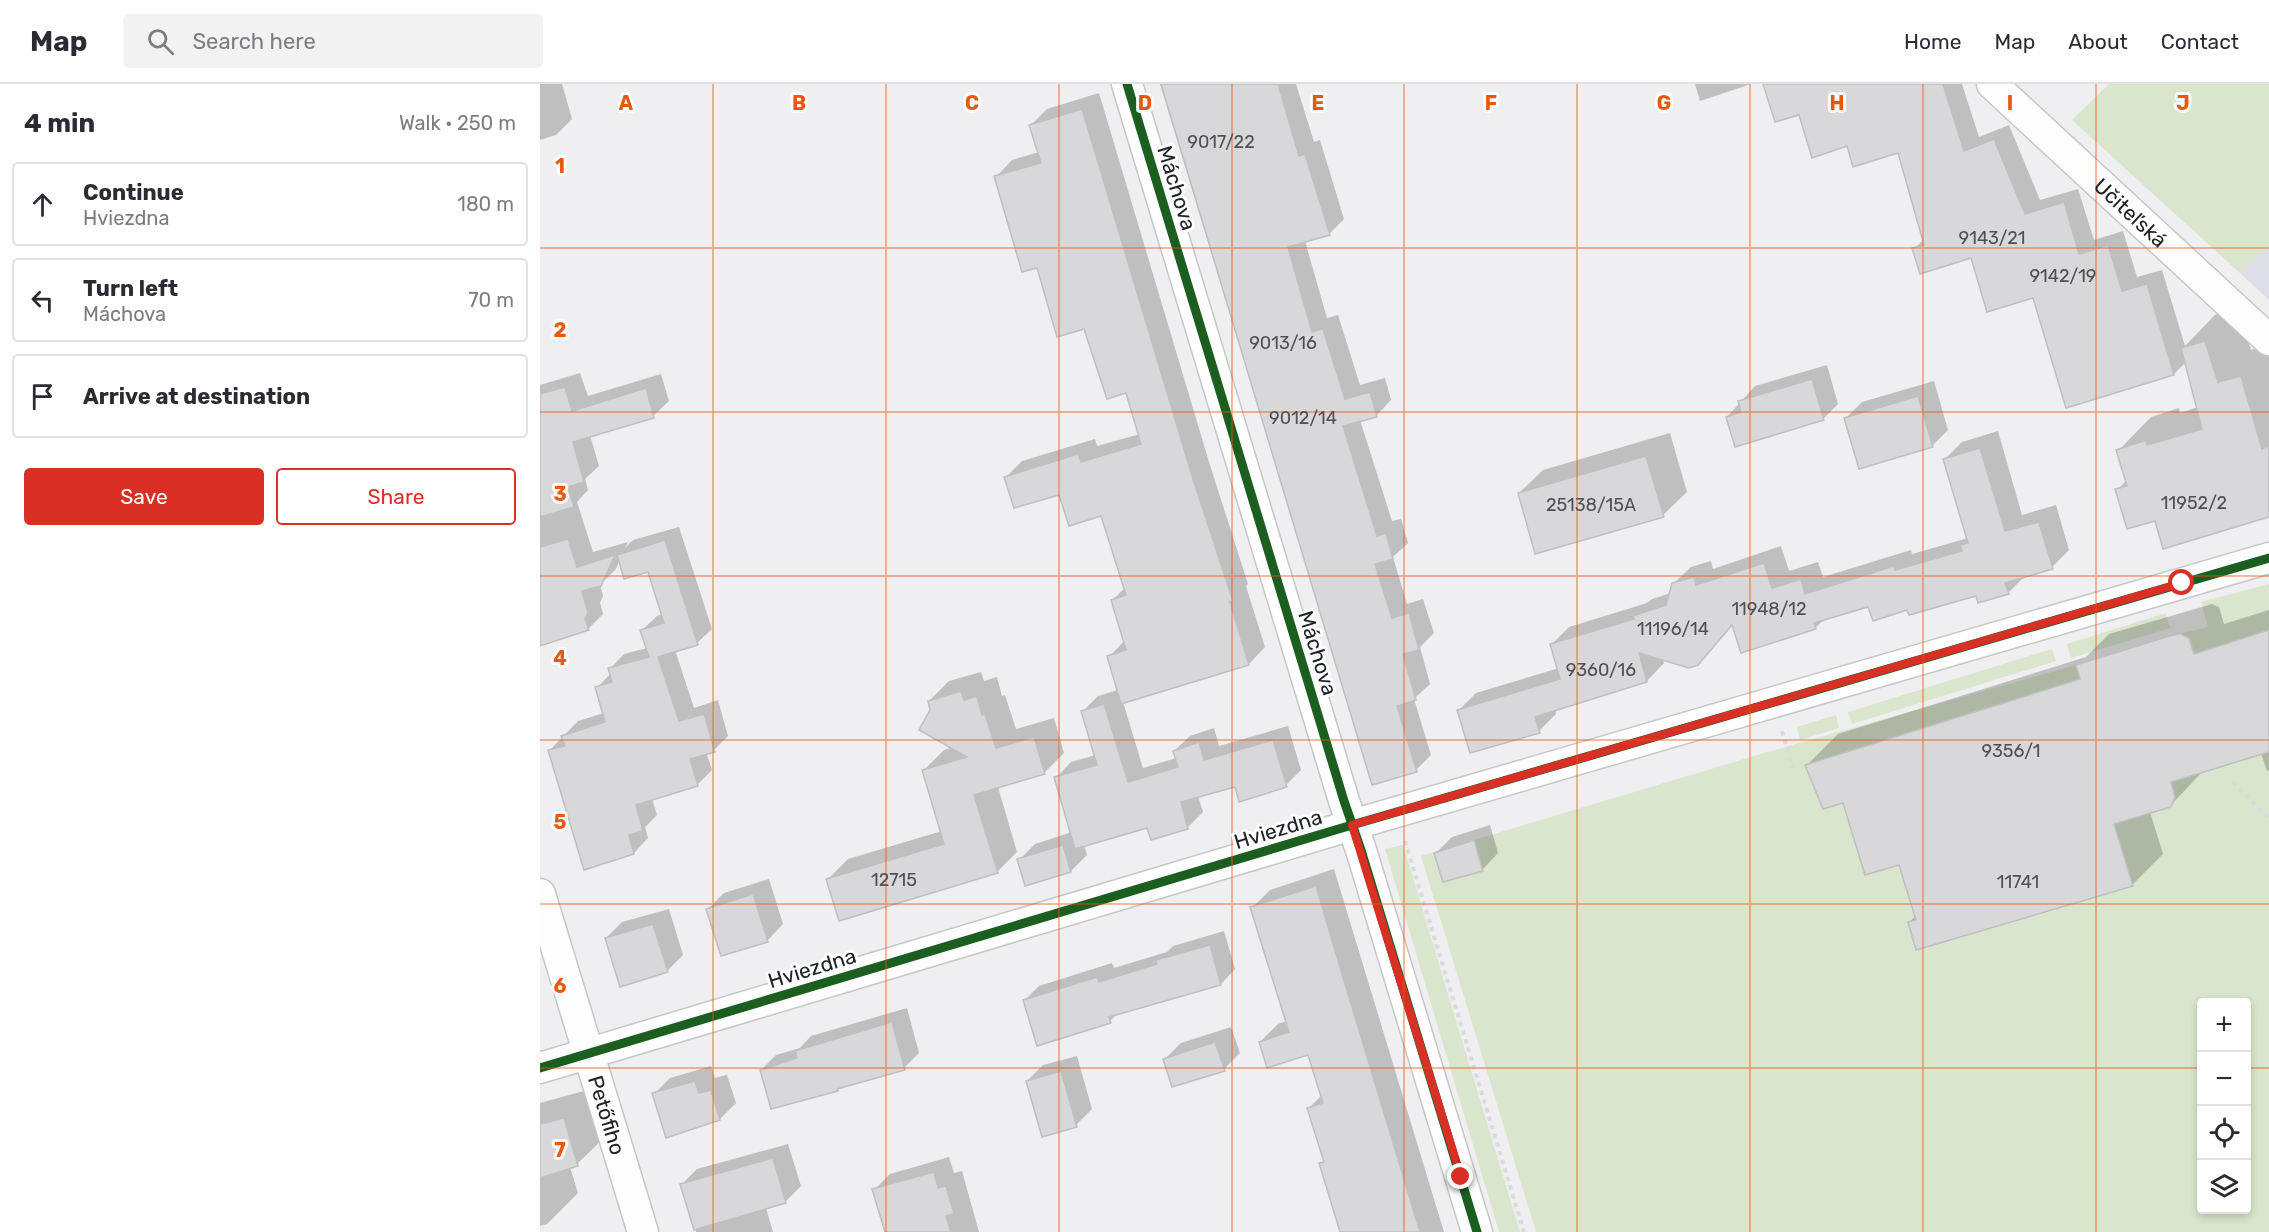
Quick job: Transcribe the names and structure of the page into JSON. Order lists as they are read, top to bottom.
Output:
{
  "streets": {
    "street": [
      "Máchova",
      "Učiteľská",
      "Hviezdna",
      "Petőfiho"
    ]
  },
  "crossings": [
    ["Máchova", "Hviezdna"],
    ["Hviezdna", "Petőfiho"]
  ],
  "house_numbers": [
    "9017/22",
    "9143/21",
    "9142/19",
    "9013/16",
    "9012/14",
    "11952/2",
    "25138/15A",
    "11948/12",
    "11196/14",
    "9360/16",
    "9356/1",
    "12715",
    "11741"
  ],
  "page": {
    "header": "Map",
    "search": "Search here",
    "nav": [
      "Home",
      "Map",
      "About",
      "Contact"
    ],
    "heading": ["4 min", "Walk · 250 m"],
    "list": [
      ["Continue", "Hviezdna", "180 m"],
      ["Turn left", "Máchova", "70 m"],
      "Arrive at destination"
    ],
    "buttons": ["Save", "Share"],
    "map_buttons": ["+", "−"]
  },
  "grid": {
    "columns": [
      "A",
      "B",
      "C",
      "D",
      "E",
      "F",
      "G",
      "H",
      "I",
      "J"
    ],
    "rows": [
      "1",
      "2",
      "3",
      "4",
      "5",
      "6",
      "7"
    ]
  }
}
